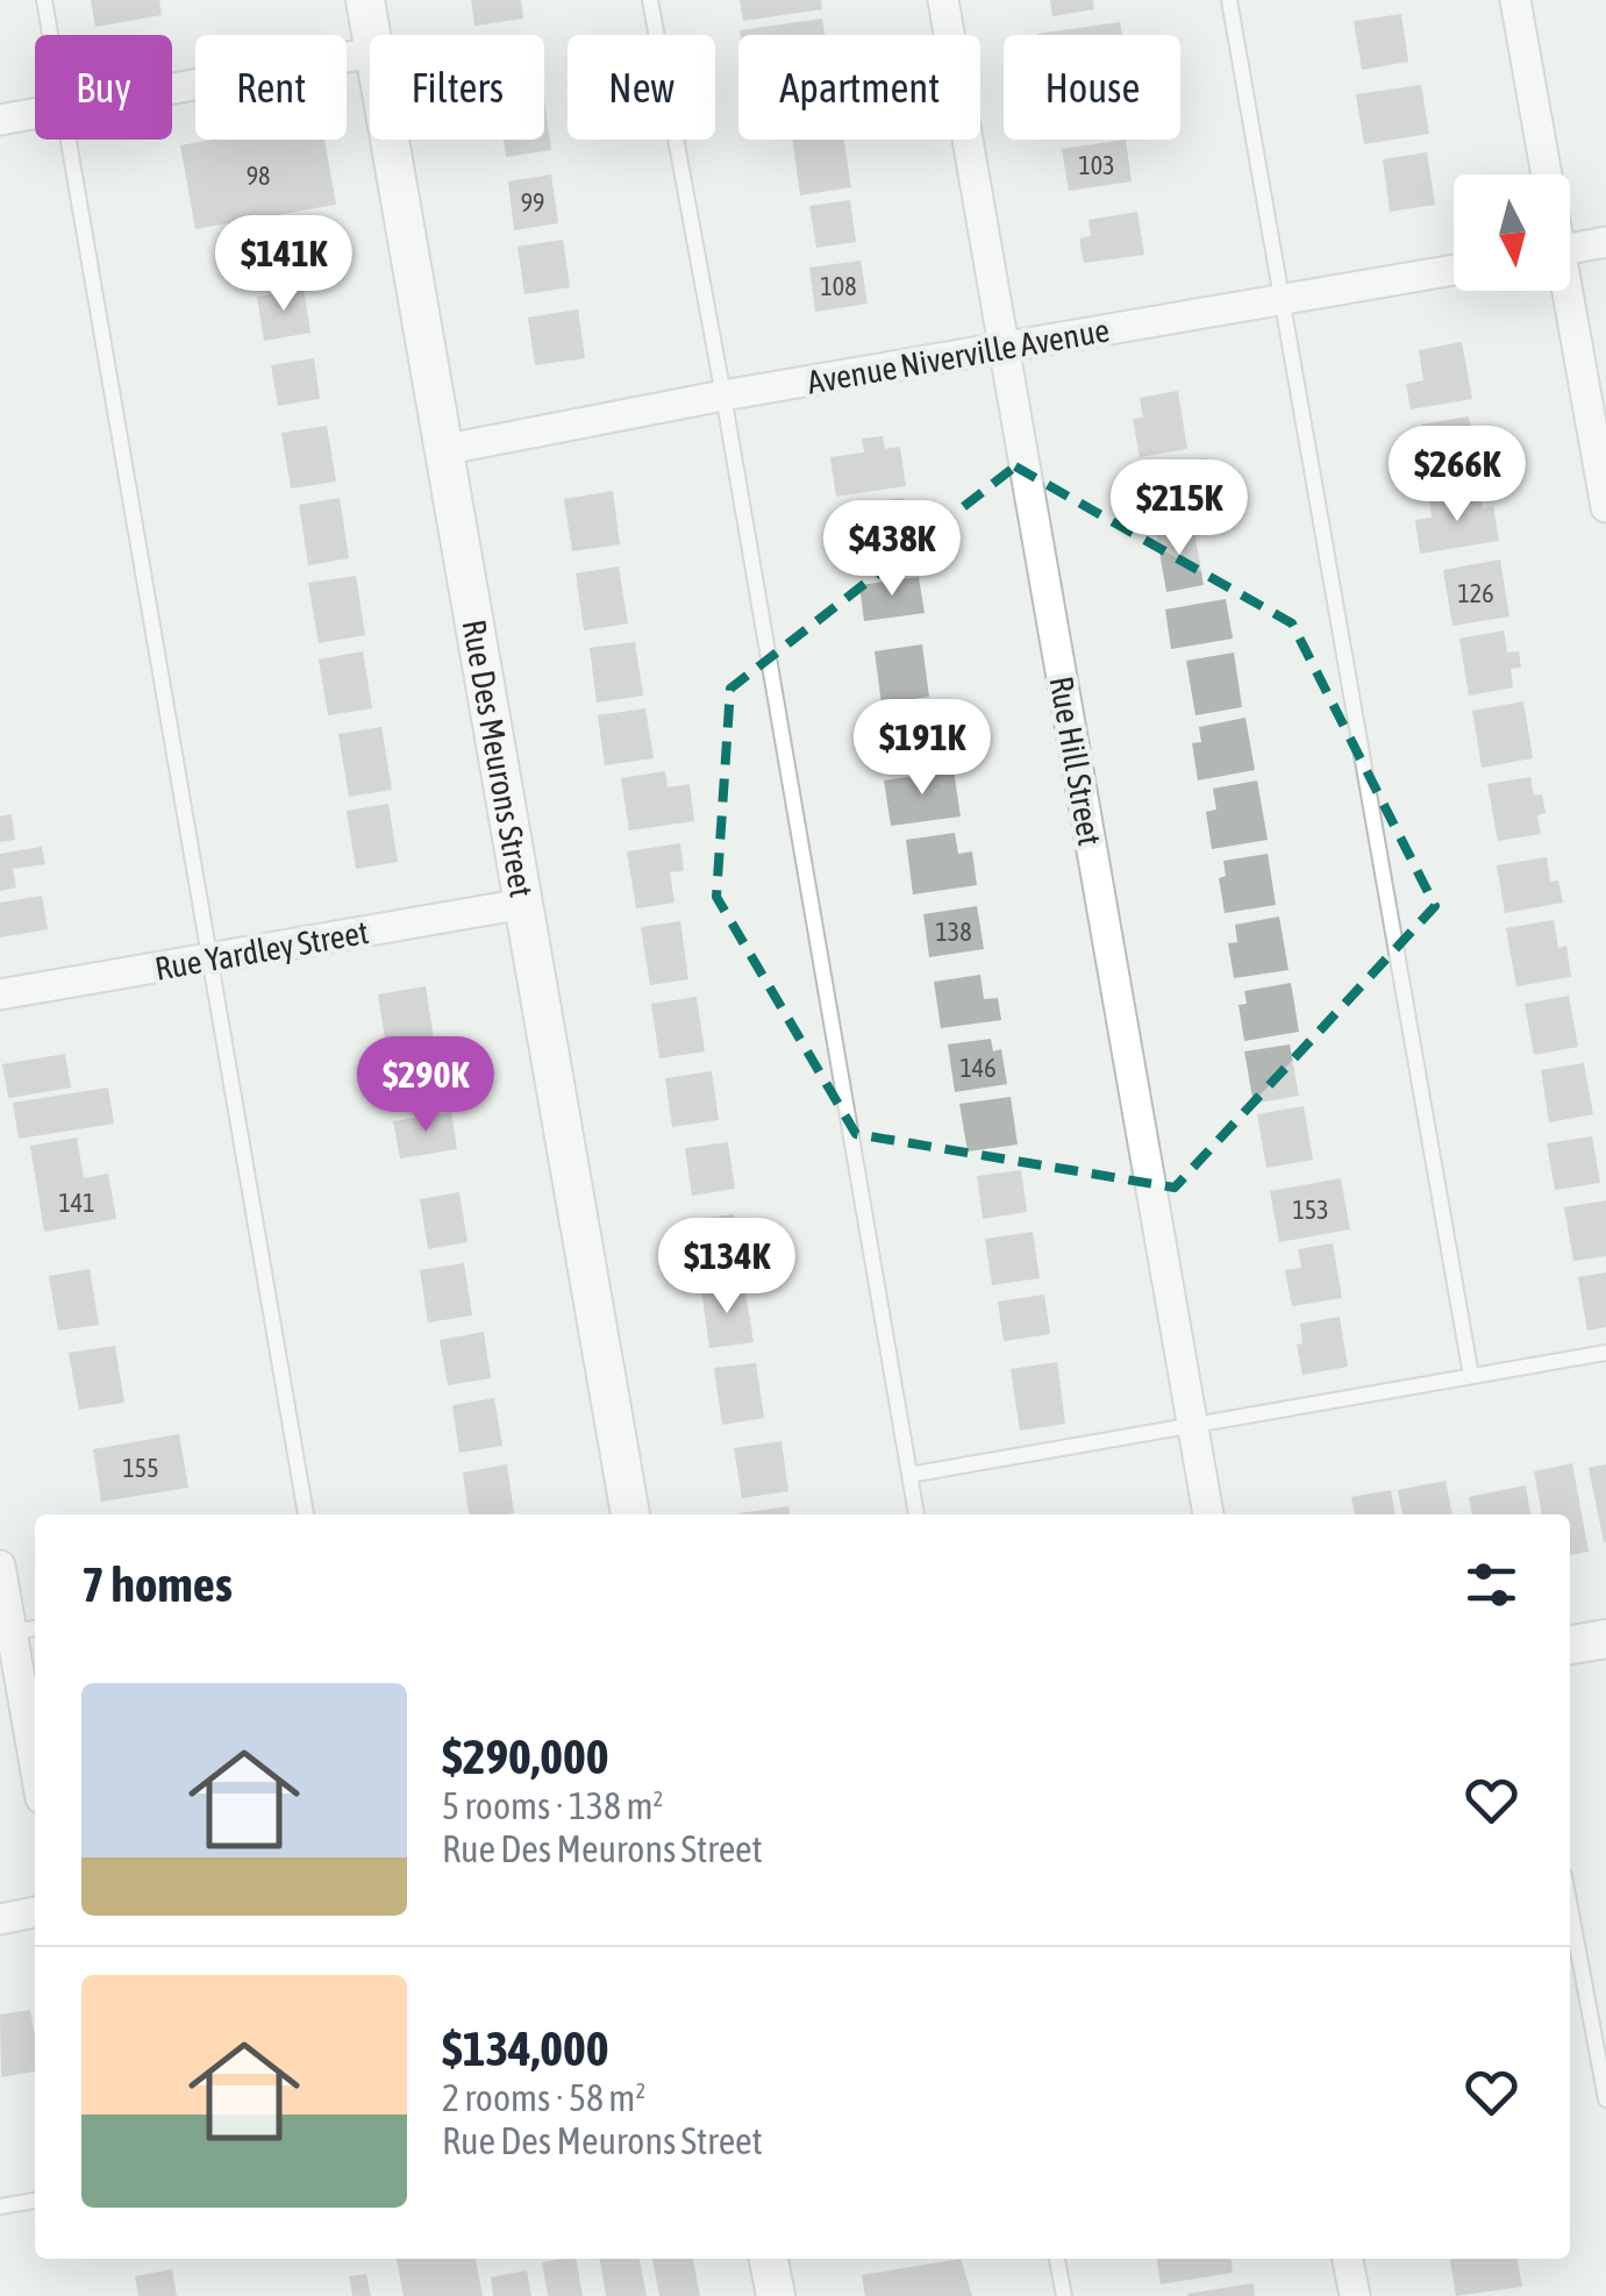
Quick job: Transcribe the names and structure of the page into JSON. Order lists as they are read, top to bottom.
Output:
{
  "streets": {
    "street": [
      "Avenue Niverville Avenue",
      "Rue Des Meurons Street",
      "Rue Hill Street",
      "Rue Yardley Street"
    ]
  },
  "crossings": [
    ["Avenue Niverville Avenue", "Rue Des Meurons Street"],
    ["Avenue Niverville Avenue", "Rue Hill Street"],
    ["Rue Des Meurons Street", "Rue Yardley Street"]
  ],
  "house_numbers": [
    "103",
    "98",
    "99",
    "108",
    "126",
    "138",
    "146",
    "141",
    "153",
    "155"
  ],
  "north": "bottom",
  "page": {
    "chip": [
      "Buy",
      "Rent",
      "Filters",
      "New",
      "Apartment",
      "House"
    ],
    "price": [
      "$141K",
      "$266K",
      "$215K",
      "$438K",
      "$191K",
      "$290K",
      "$134K"
    ],
    "heading": "7 homes",
    "list": [
      {
        "name": "$290,000",
        "note": "5 rooms · 138 m² · Rue Des Meurons Street"
      },
      {
        "name": "$134,000",
        "note": "2 rooms · 58 m² · Rue Des Meurons Street"
      }
    ]
  }
}
